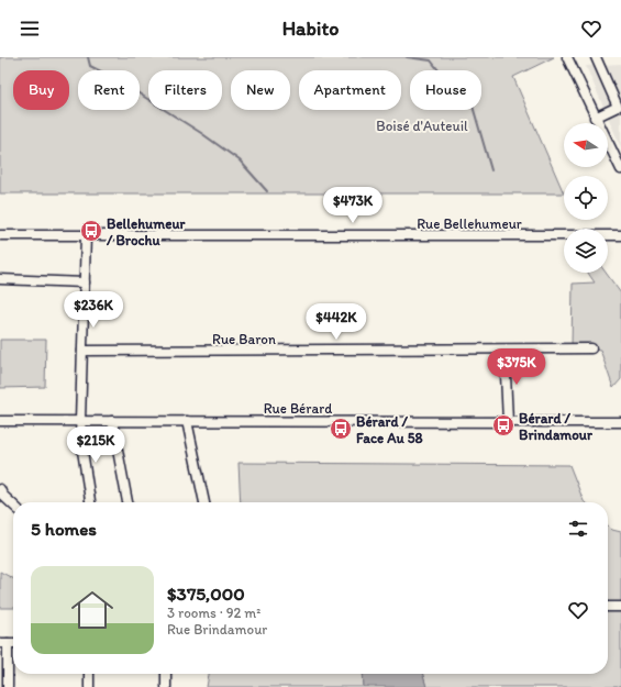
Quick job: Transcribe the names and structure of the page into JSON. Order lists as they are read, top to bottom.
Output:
{
  "streets": {
    "street": ["Rue Bellehumeur", "Rue Baron", "Rue Bérard"]
  },
  "parks": ["Boisé d'Auteuil"],
  "places": {
    "bus stop": ["Bellehumeur / Brochu", "Bérard / Brindamour", "Bérard / Face Au 58"]
  },
  "north": "left",
  "page": {
    "header": "Habito",
    "chip": [
      "Buy",
      "Rent",
      "Filters",
      "New",
      "Apartment",
      "House"
    ],
    "price": [
      "$473K",
      "$236K",
      "$442K",
      "$375K",
      "$215K"
    ],
    "heading": "5 homes",
    "list": [
      {
        "name": "$375,000",
        "note": "3 rooms · 92 m² · Rue Brindamour"
      }
    ]
  }
}
